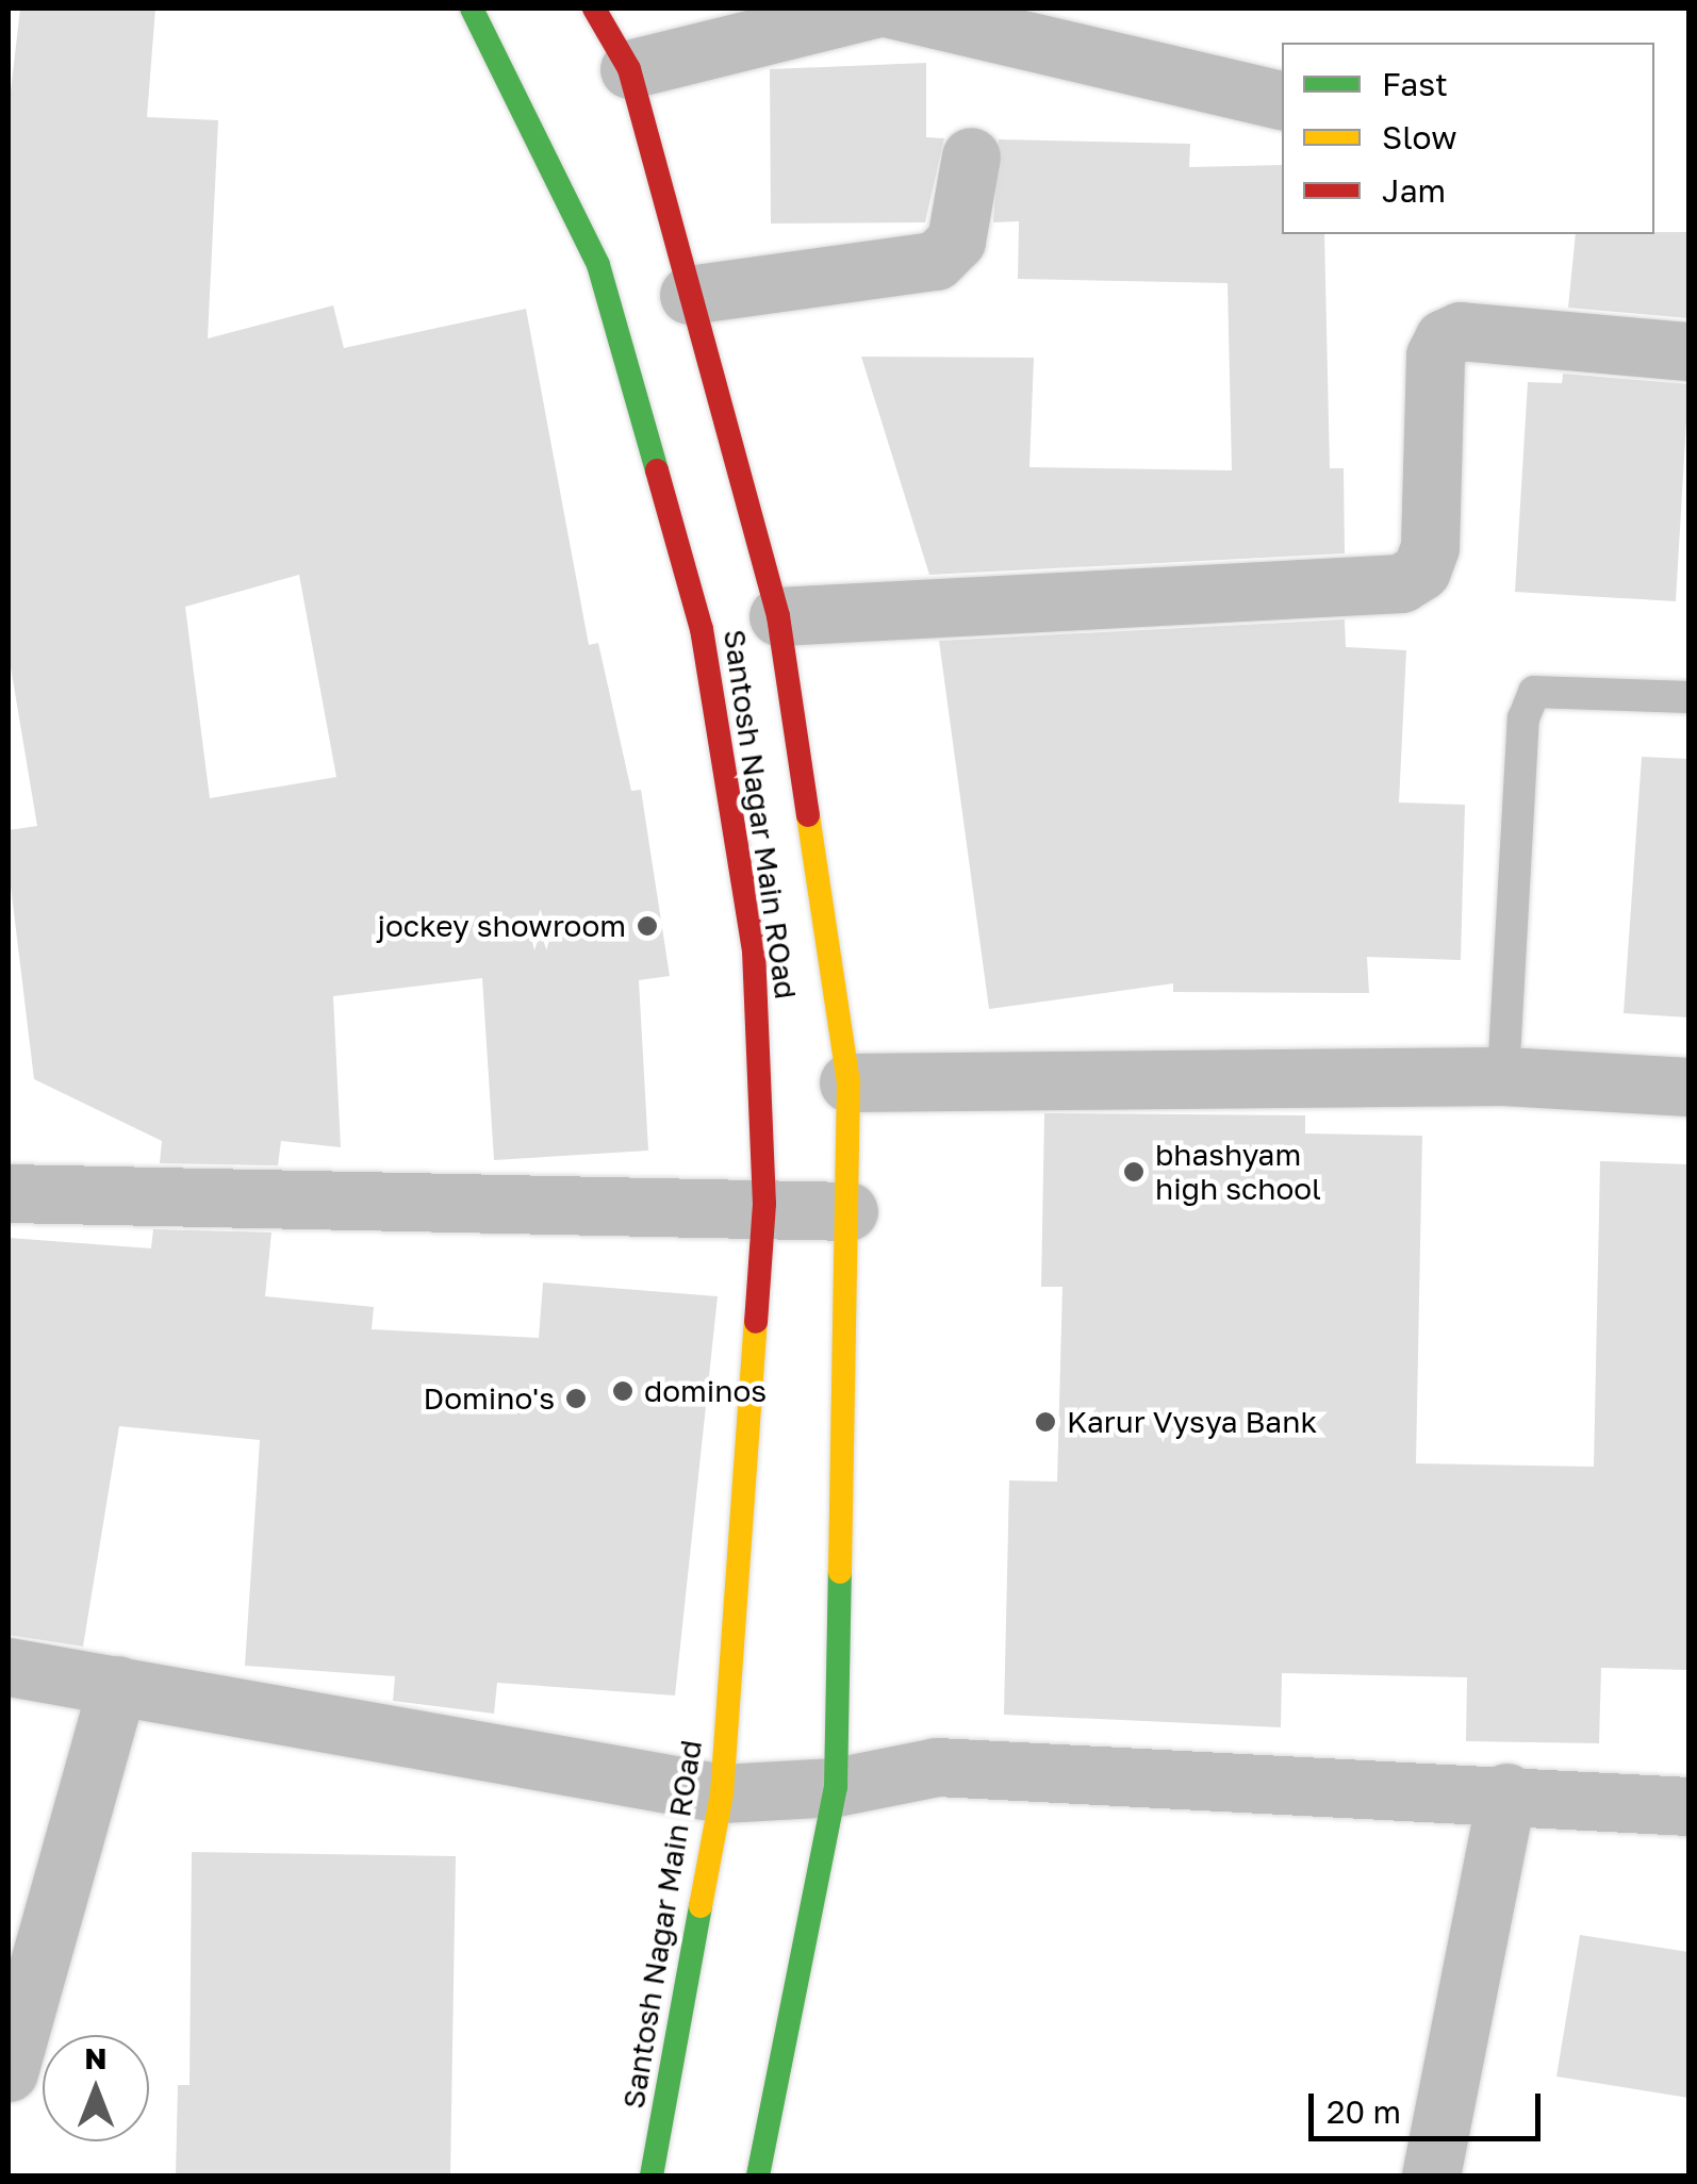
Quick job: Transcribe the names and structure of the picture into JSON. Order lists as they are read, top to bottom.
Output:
{
  "streets": {
    "main road": ["Santosh Nagar Main ROad"]
  },
  "places": [
    "jockey showroom",
    "bhashyam high school",
    "dominos",
    "Domino's",
    "Karur Vysya Bank"
  ],
  "legend": ["Fast", "Slow", "Jam"],
  "scale_bar": "20 m",
  "north": "top"
}
